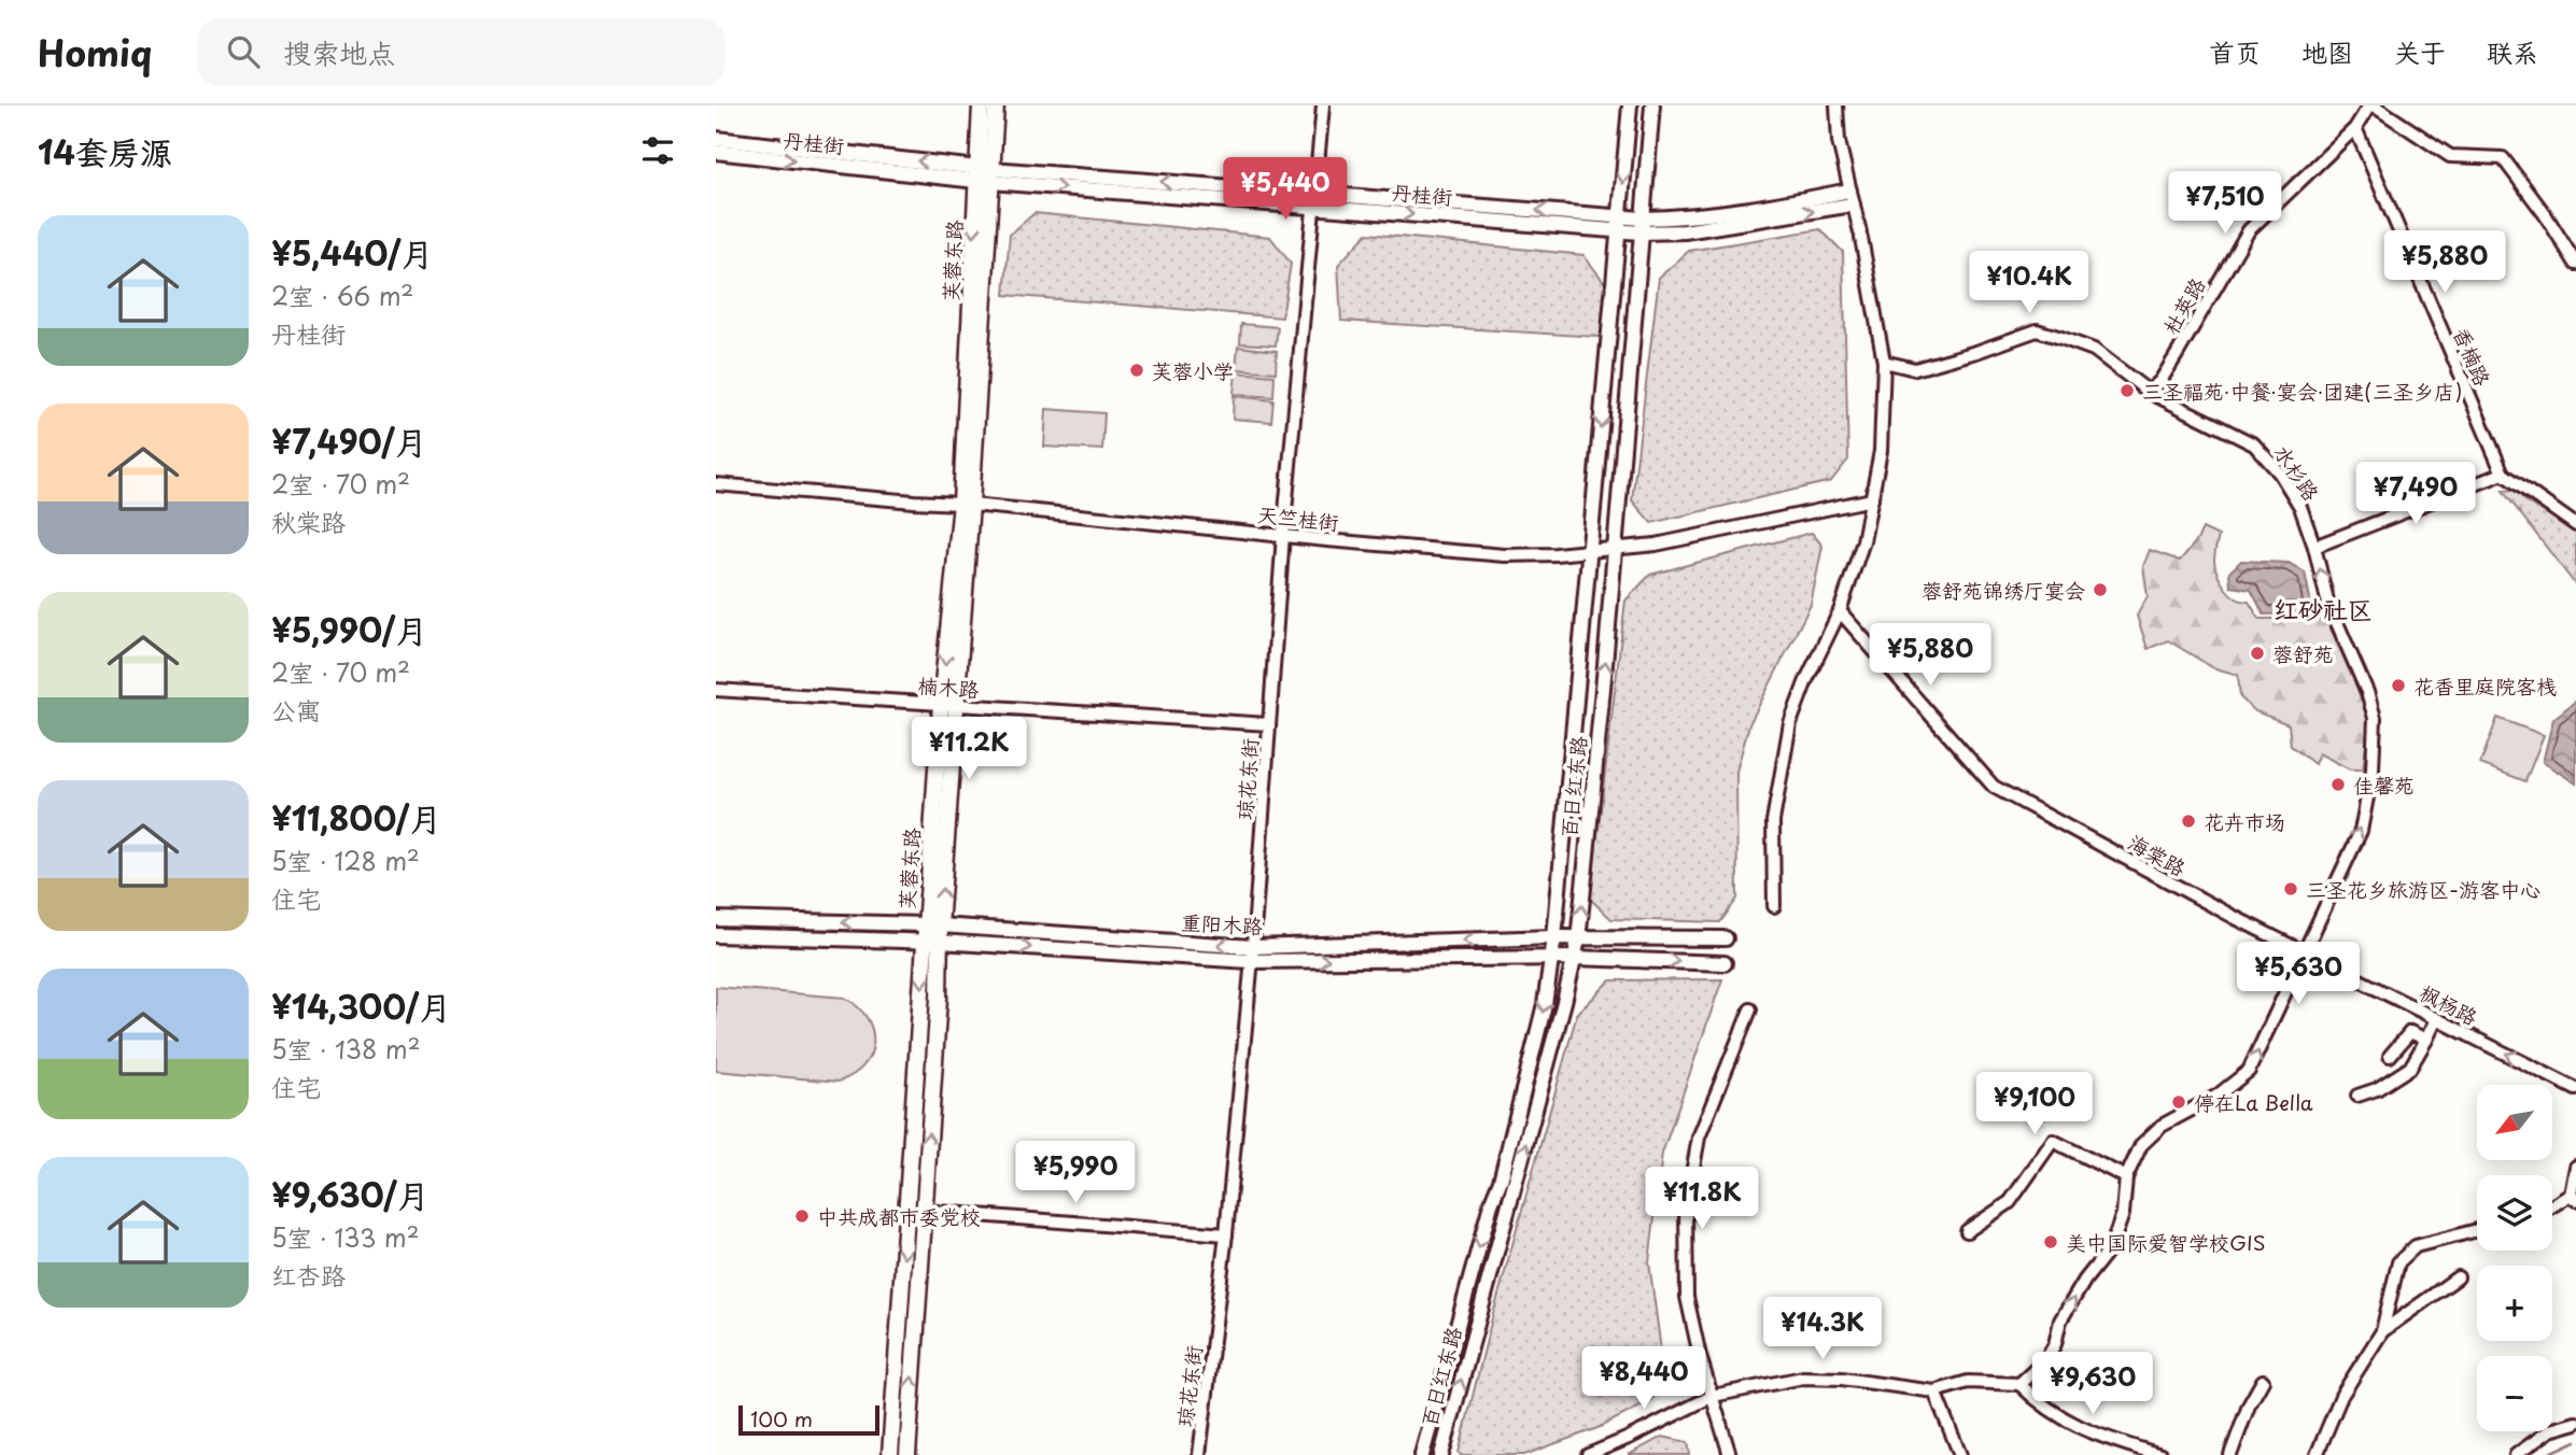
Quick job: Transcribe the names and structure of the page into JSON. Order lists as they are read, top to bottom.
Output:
{
  "streets": {
    "main road": ["芙蓉东路"],
    "street": [
      "丹桂街",
      "杜英路",
      "香楠路",
      "水杉路",
      "天竺桂街",
      "楠木路",
      "琼花东街",
      "百日红东路",
      "海棠路",
      "重阳木路",
      "枫杨路"
    ]
  },
  "crossings": [
    ["丹桂街", "芙蓉东路"],
    ["丹桂街", "琼花东街"],
    ["丹桂街", "百日红东路"],
    ["芙蓉东路", "天竺桂街"],
    ["芙蓉东路", "楠木路"],
    ["芙蓉东路", "重阳木路"],
    ["杜英路", "香楠路"],
    ["杜英路", "水杉路"],
    ["水杉路", "海棠路"],
    ["水杉路", "枫杨路"],
    ["天竺桂街", "琼花东街"],
    ["天竺桂街", "百日红东路"],
    ["楠木路", "琼花东街"],
    ["琼花东街", "重阳木路"],
    ["百日红东路", "重阳木路"],
    ["海棠路", "枫杨路"]
  ],
  "one_way": ["水杉路", "枫杨路"],
  "districts": ["红砂社区"],
  "places": [
    "芙蓉小学",
    "三圣福苑·中餐·宴会·团建(三圣乡店)",
    "蓉舒苑锦绣厅宴会",
    "蓉舒苑",
    "花香里庭院客栈",
    "佳馨苑",
    "花卉市场",
    "三圣花乡旅游区-游客中心",
    "停在La Bella",
    "中共成都市委党校",
    "美中国际爱智学校GIS"
  ],
  "scale_bar": "100 m",
  "north": "bottom left",
  "page": {
    "header": "Homiq",
    "search": "搜索地点",
    "nav": [
      "首页",
      "地图",
      "关于",
      "联系"
    ],
    "heading": "14套房源",
    "price": [
      "¥5,440",
      "¥7,510",
      "¥5,880",
      "¥10.4K",
      "¥7,490",
      "¥5,880",
      "¥11.2K",
      "¥5,630",
      "¥9,100",
      "¥5,990",
      "¥11.8K",
      "¥14.3K",
      "¥8,440",
      "¥9,630"
    ],
    "list": [
      {
        "name": "¥5,440/月",
        "note": "2室 · 66 m² · 丹桂街"
      },
      {
        "name": "¥7,490/月",
        "note": "2室 · 70 m² · 秋棠路"
      },
      {
        "name": "¥5,990/月",
        "note": "2室 · 70 m² · 公寓"
      },
      {
        "name": "¥11,800/月",
        "note": "5室 · 128 m² · 住宅"
      },
      {
        "name": "¥14,300/月",
        "note": "5室 · 138 m² · 住宅"
      },
      {
        "name": "¥9,630/月",
        "note": "5室 · 133 m² · 红杏路"
      }
    ],
    "map_buttons": ["+", "−"],
    "scale": "100 m"
  }
}
